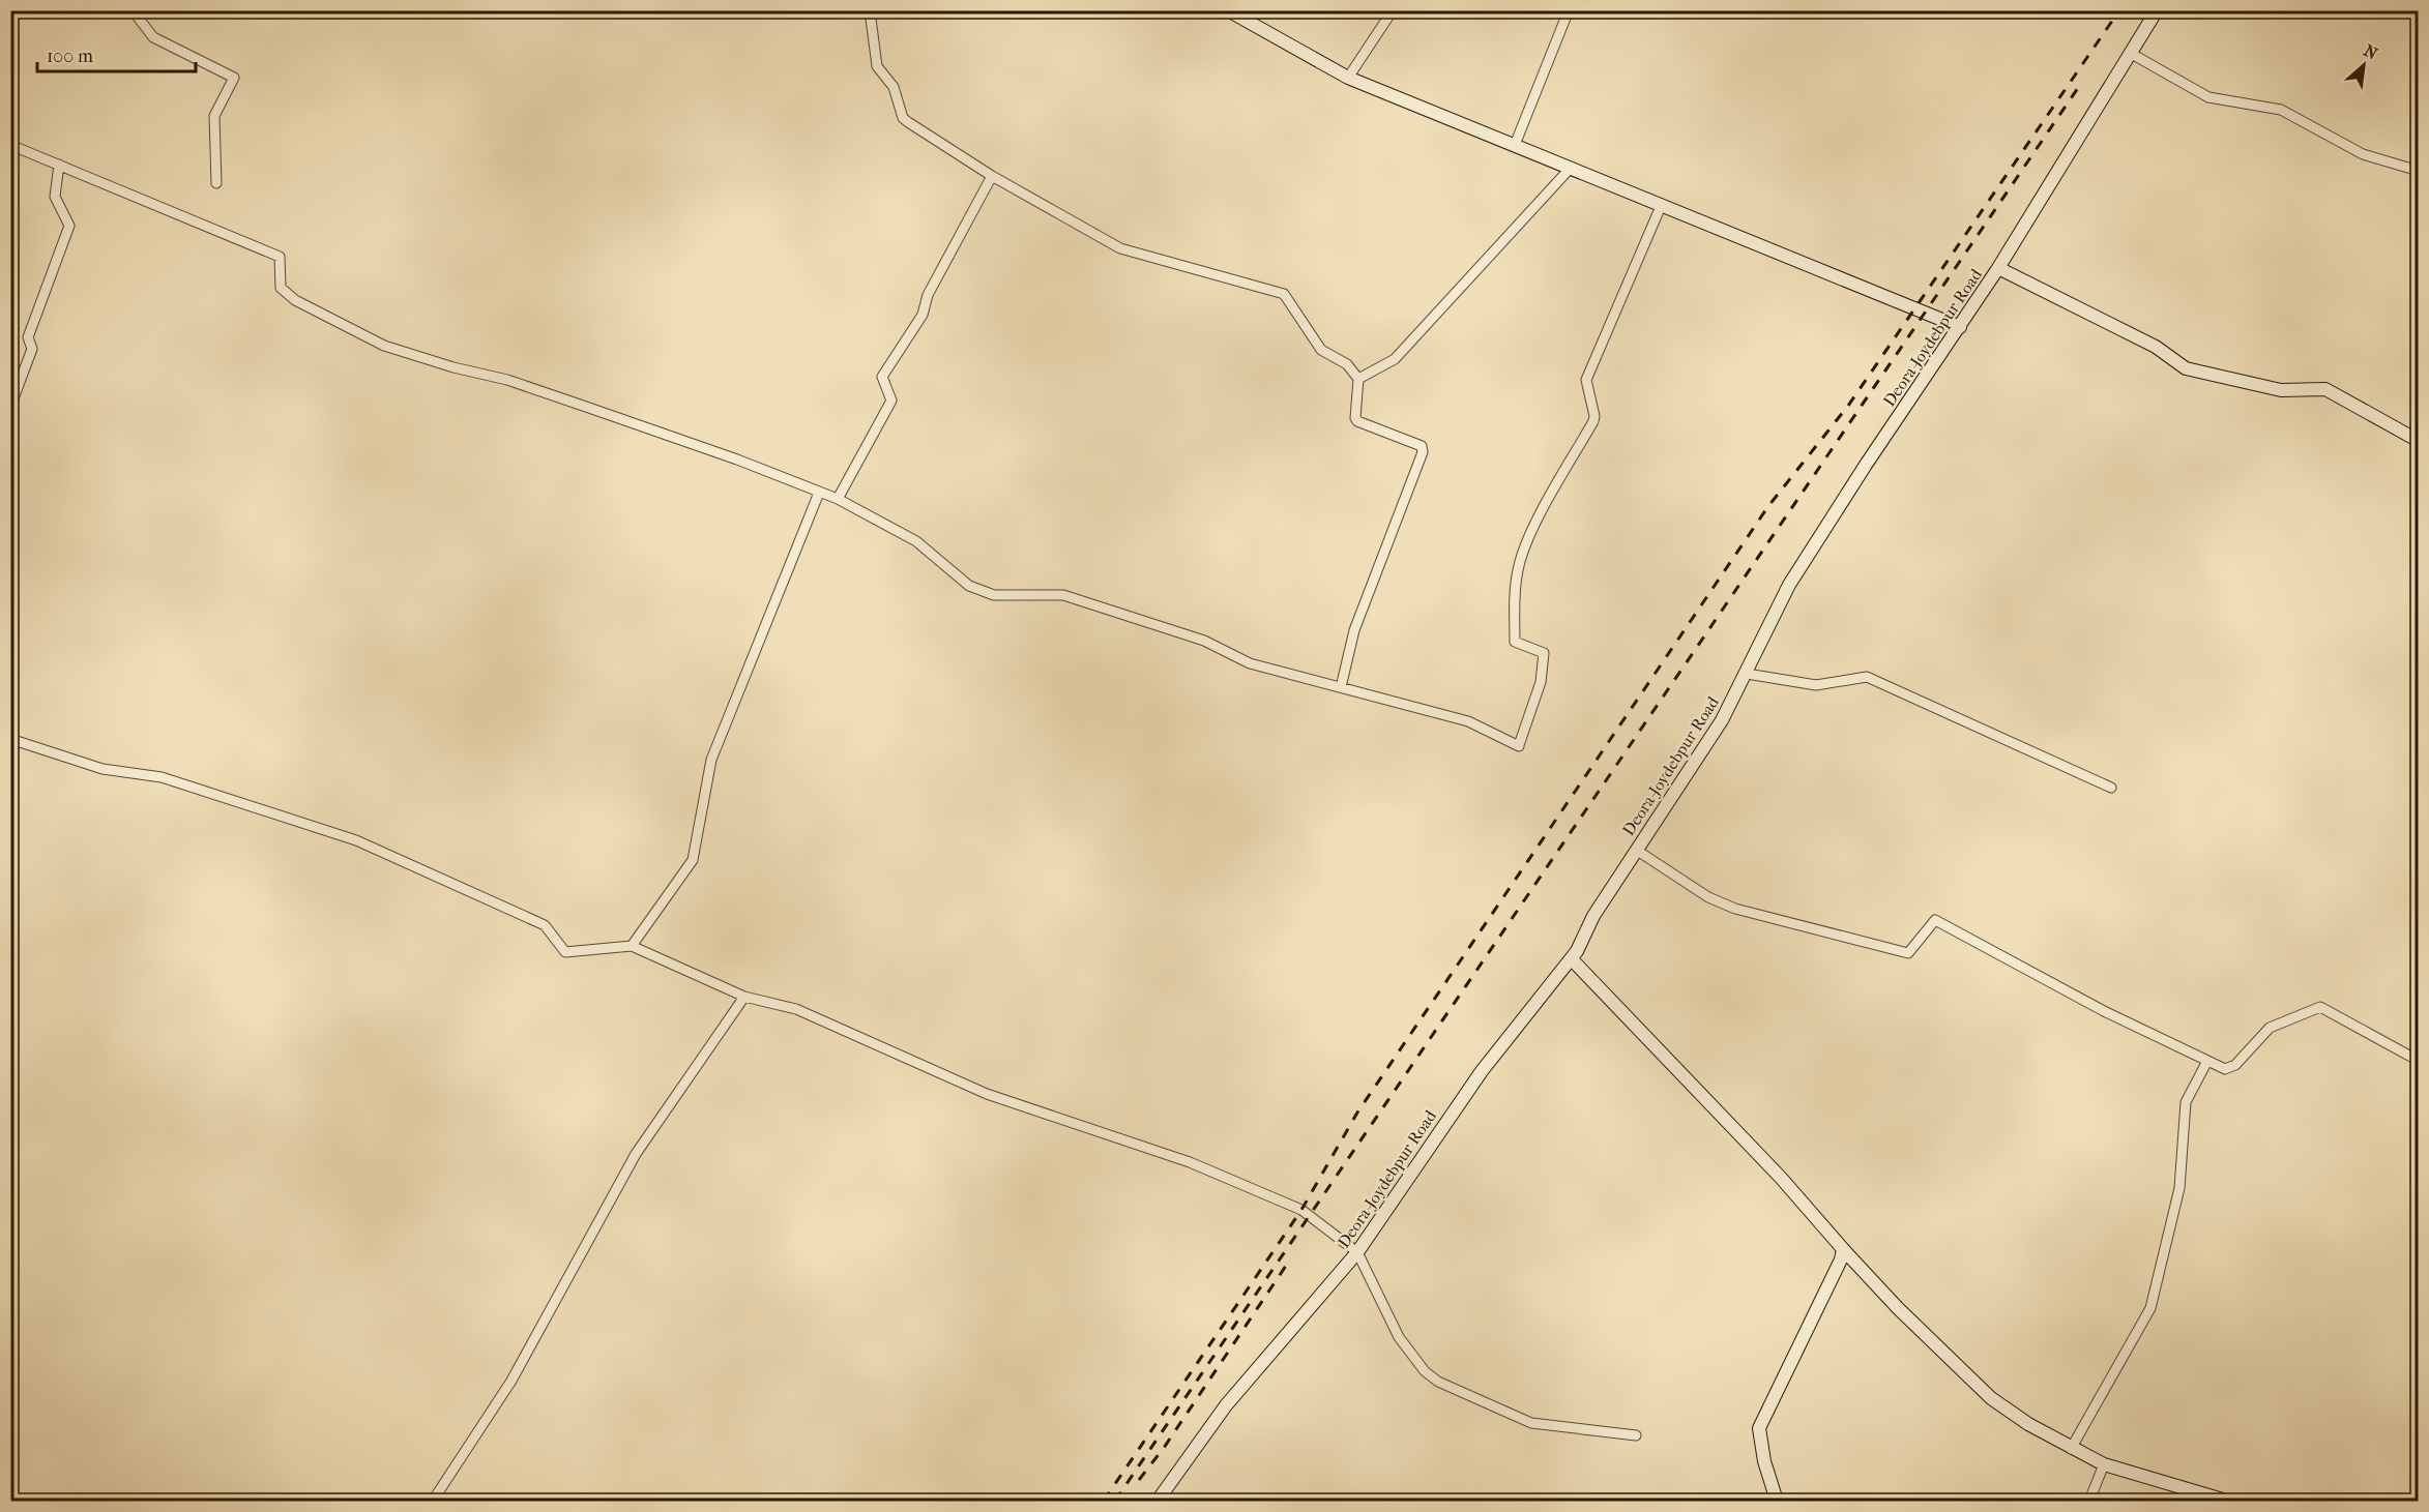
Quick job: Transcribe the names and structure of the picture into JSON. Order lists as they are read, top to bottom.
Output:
{
  "streets": {
    "street": ["Deora-Joydebpur Road"]
  },
  "scale_bar": "100 m",
  "north": "top right"
}
